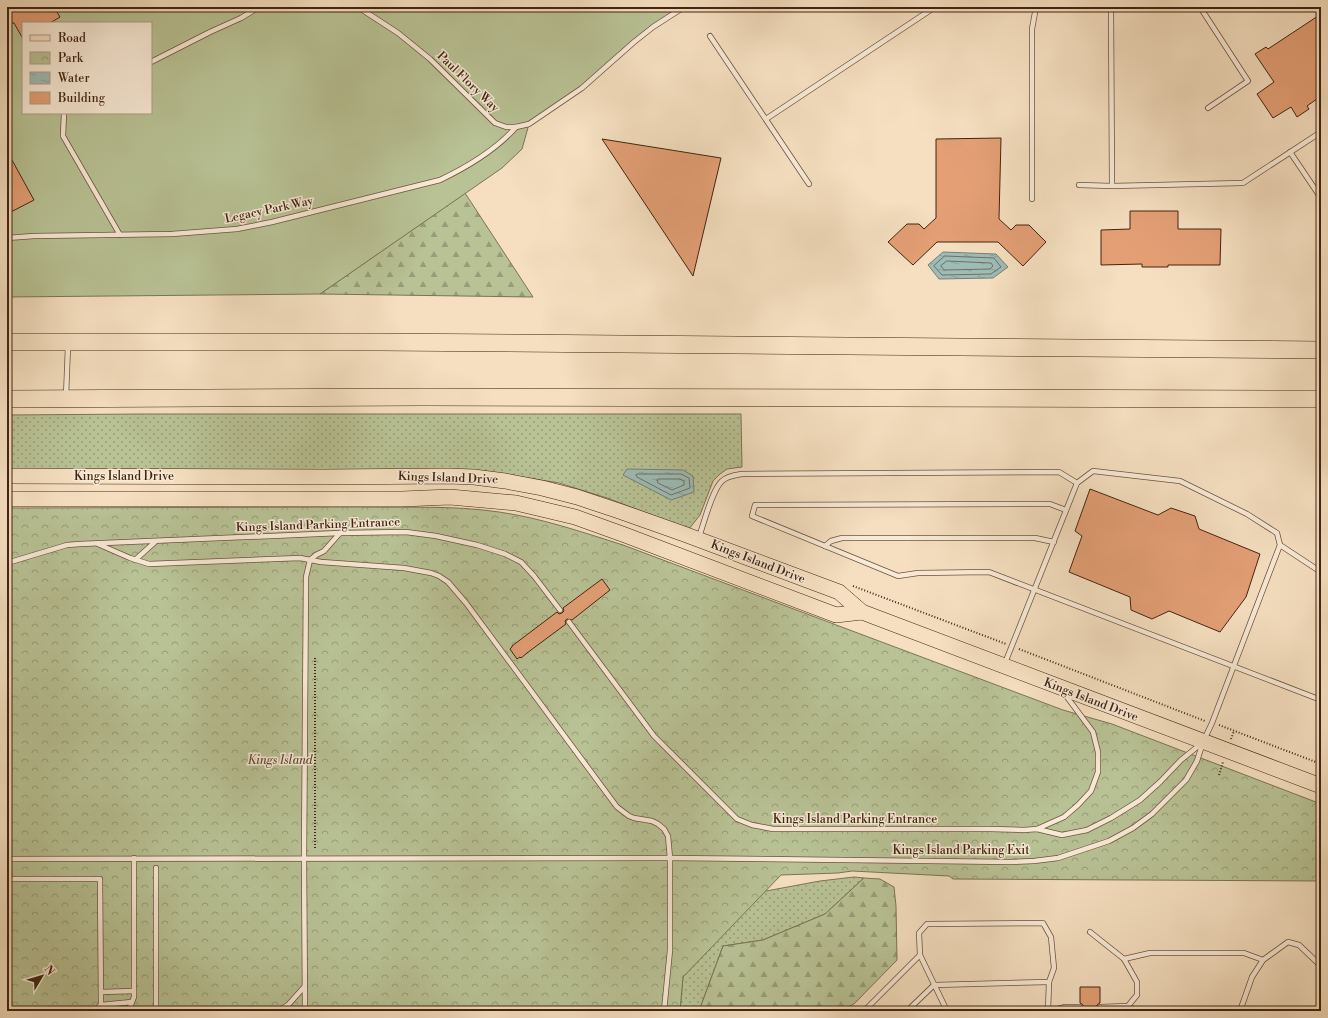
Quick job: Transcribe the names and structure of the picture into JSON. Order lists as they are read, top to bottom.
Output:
{
  "streets": {
    "main road": ["Kings Island Drive"],
    "lane": [
      "Paul Flory Way",
      "Legacy Park Way",
      "Kings Island Parking Entrance",
      "Kings Island Parking Exit"
    ]
  },
  "crossings": [
    ["Paul Flory Way", "Legacy Park Way"],
    ["Kings Island Drive", "Kings Island Parking Entrance"],
    ["Kings Island Drive", "Kings Island Parking Exit"],
    ["Kings Island Parking Entrance", "Kings Island Parking Exit"]
  ],
  "parks": ["Kings Island"],
  "legend": [
    "Road",
    "Park",
    "Water",
    "Building"
  ],
  "north": "top right"
}
